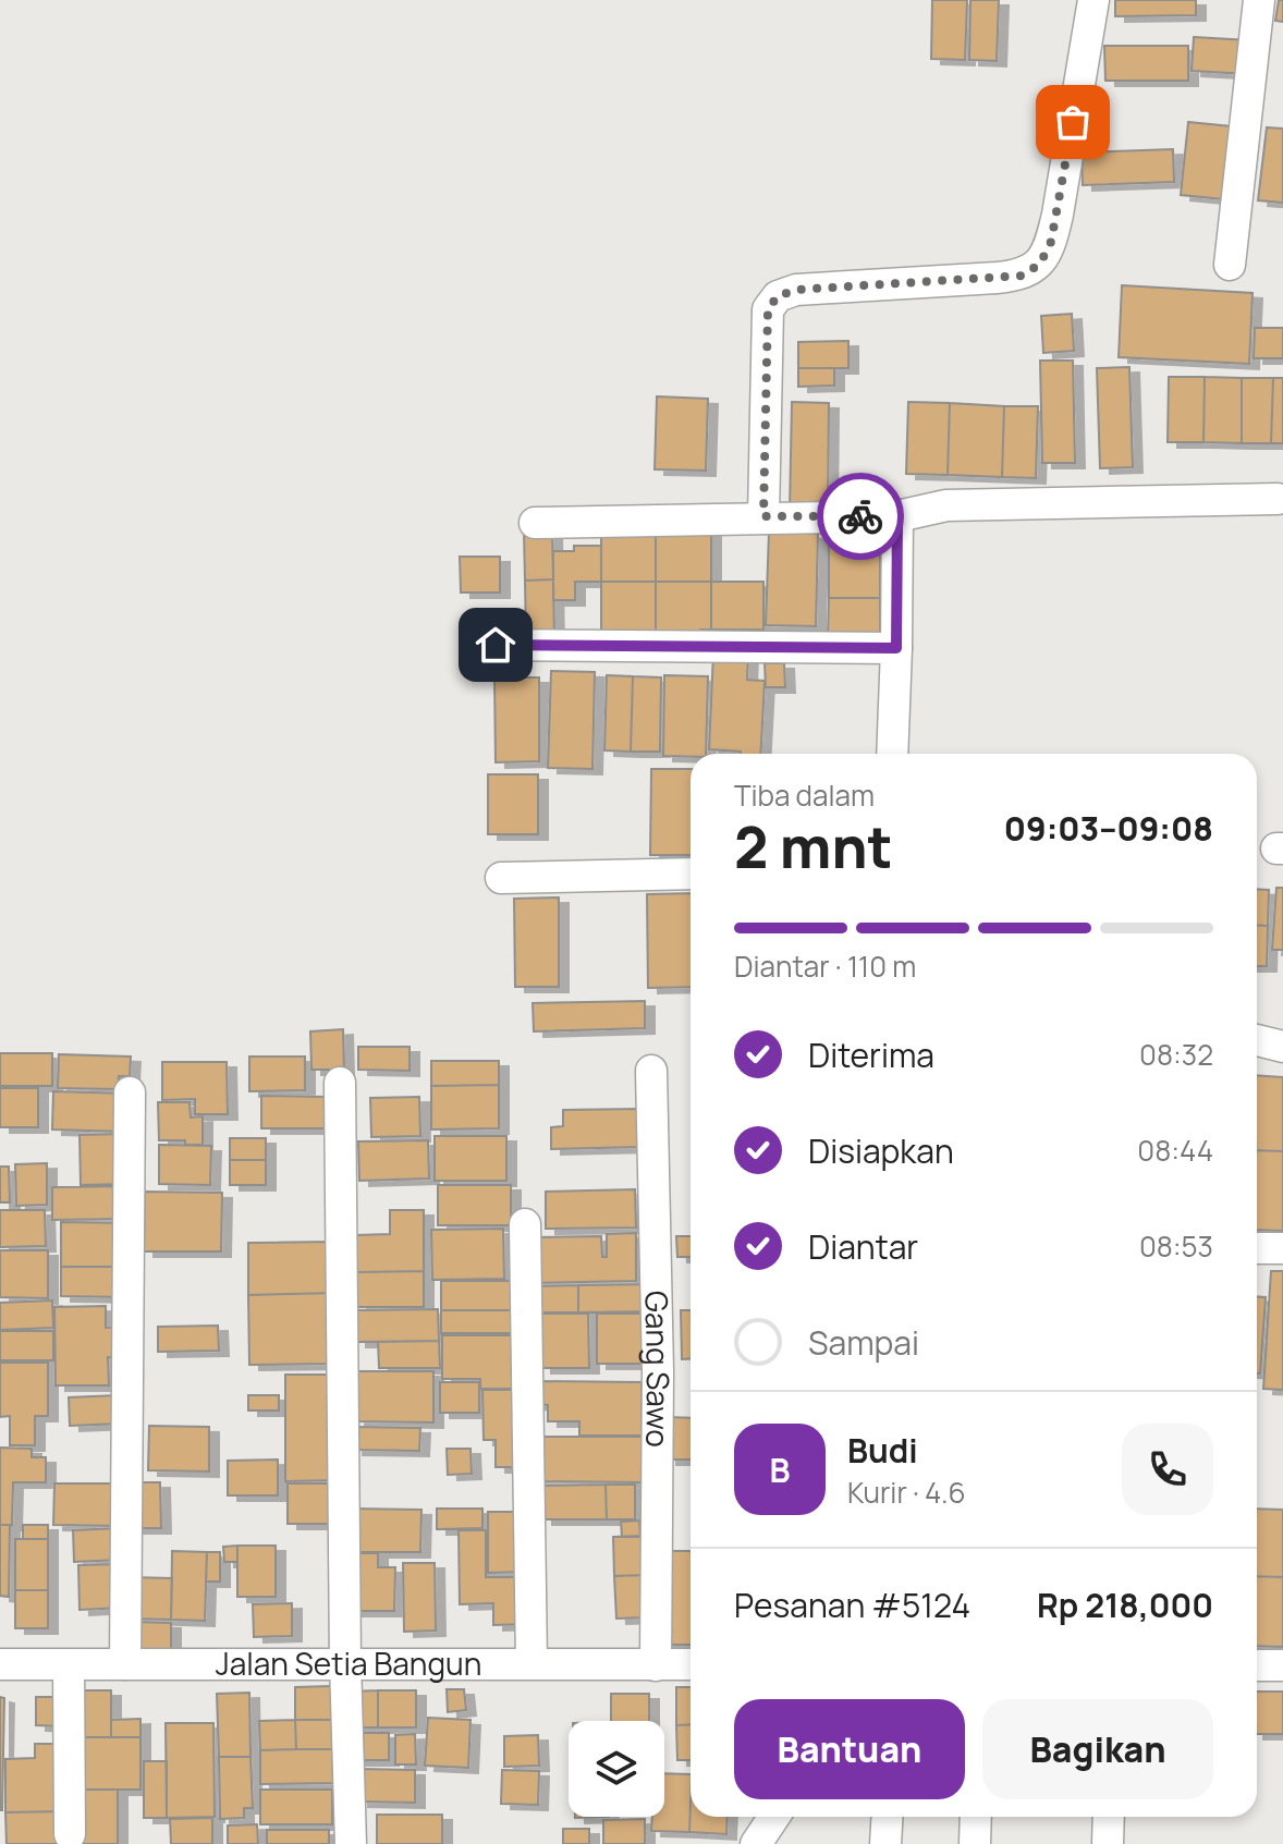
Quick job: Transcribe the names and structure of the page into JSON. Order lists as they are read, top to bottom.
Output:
{
  "streets": {
    "street": ["Gang Sawo", "Jalan Setia Bangun"]
  },
  "crossings": [
    ["Gang Sawo", "Jalan Setia Bangun"]
  ],
  "page": {
    "heading": ["2 mnt", "Tiba dalam", "09:03–09:08"],
    "panel": [
      "Budi",
      "Kurir · 4.6",
      "Pesanan #5124",
      "Rp 218,000"
    ],
    "bar": "Diantar · 110 m",
    "list": [
      ["Diterima", "08:32"],
      ["Disiapkan", "08:44"],
      ["Diantar", "08:53"],
      "Sampai"
    ],
    "round": "B",
    "buttons": ["Bantuan", "Bagikan"]
  }
}
